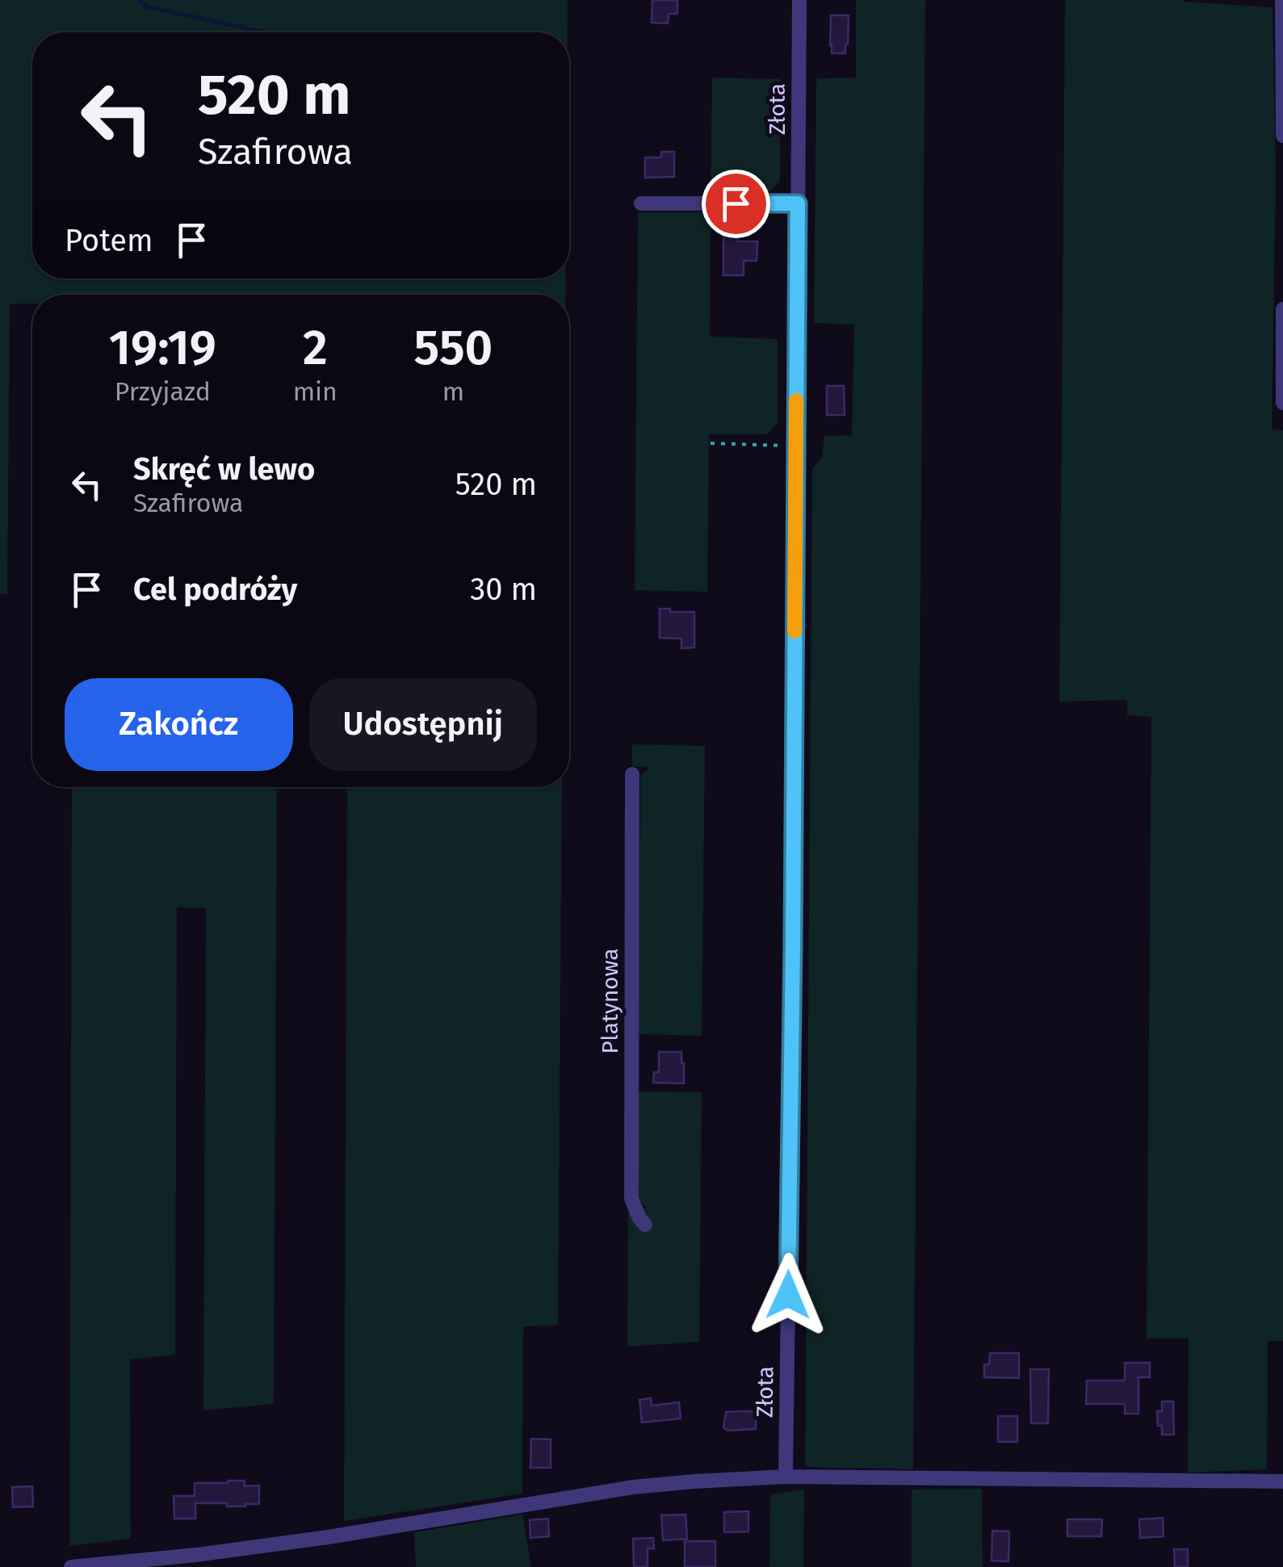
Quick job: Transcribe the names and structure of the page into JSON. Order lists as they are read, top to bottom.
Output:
{
  "streets": {
    "street": ["Złota", "Platynowa"]
  },
  "page": {
    "turn": ["520 m", "Szafirowa"],
    "then": "Potem",
    "eta": [
      "19:19",
      "Przyjazd",
      "2",
      "min",
      "550",
      "m"
    ],
    "list": [
      {
        "name": "Skręć w lewo",
        "note": "Szafirowa",
        "value": "520 m"
      },
      {
        "name": "Cel podróży",
        "value": "30 m"
      }
    ],
    "buttons": ["Zakończ", "Udostępnij"]
  }
}
